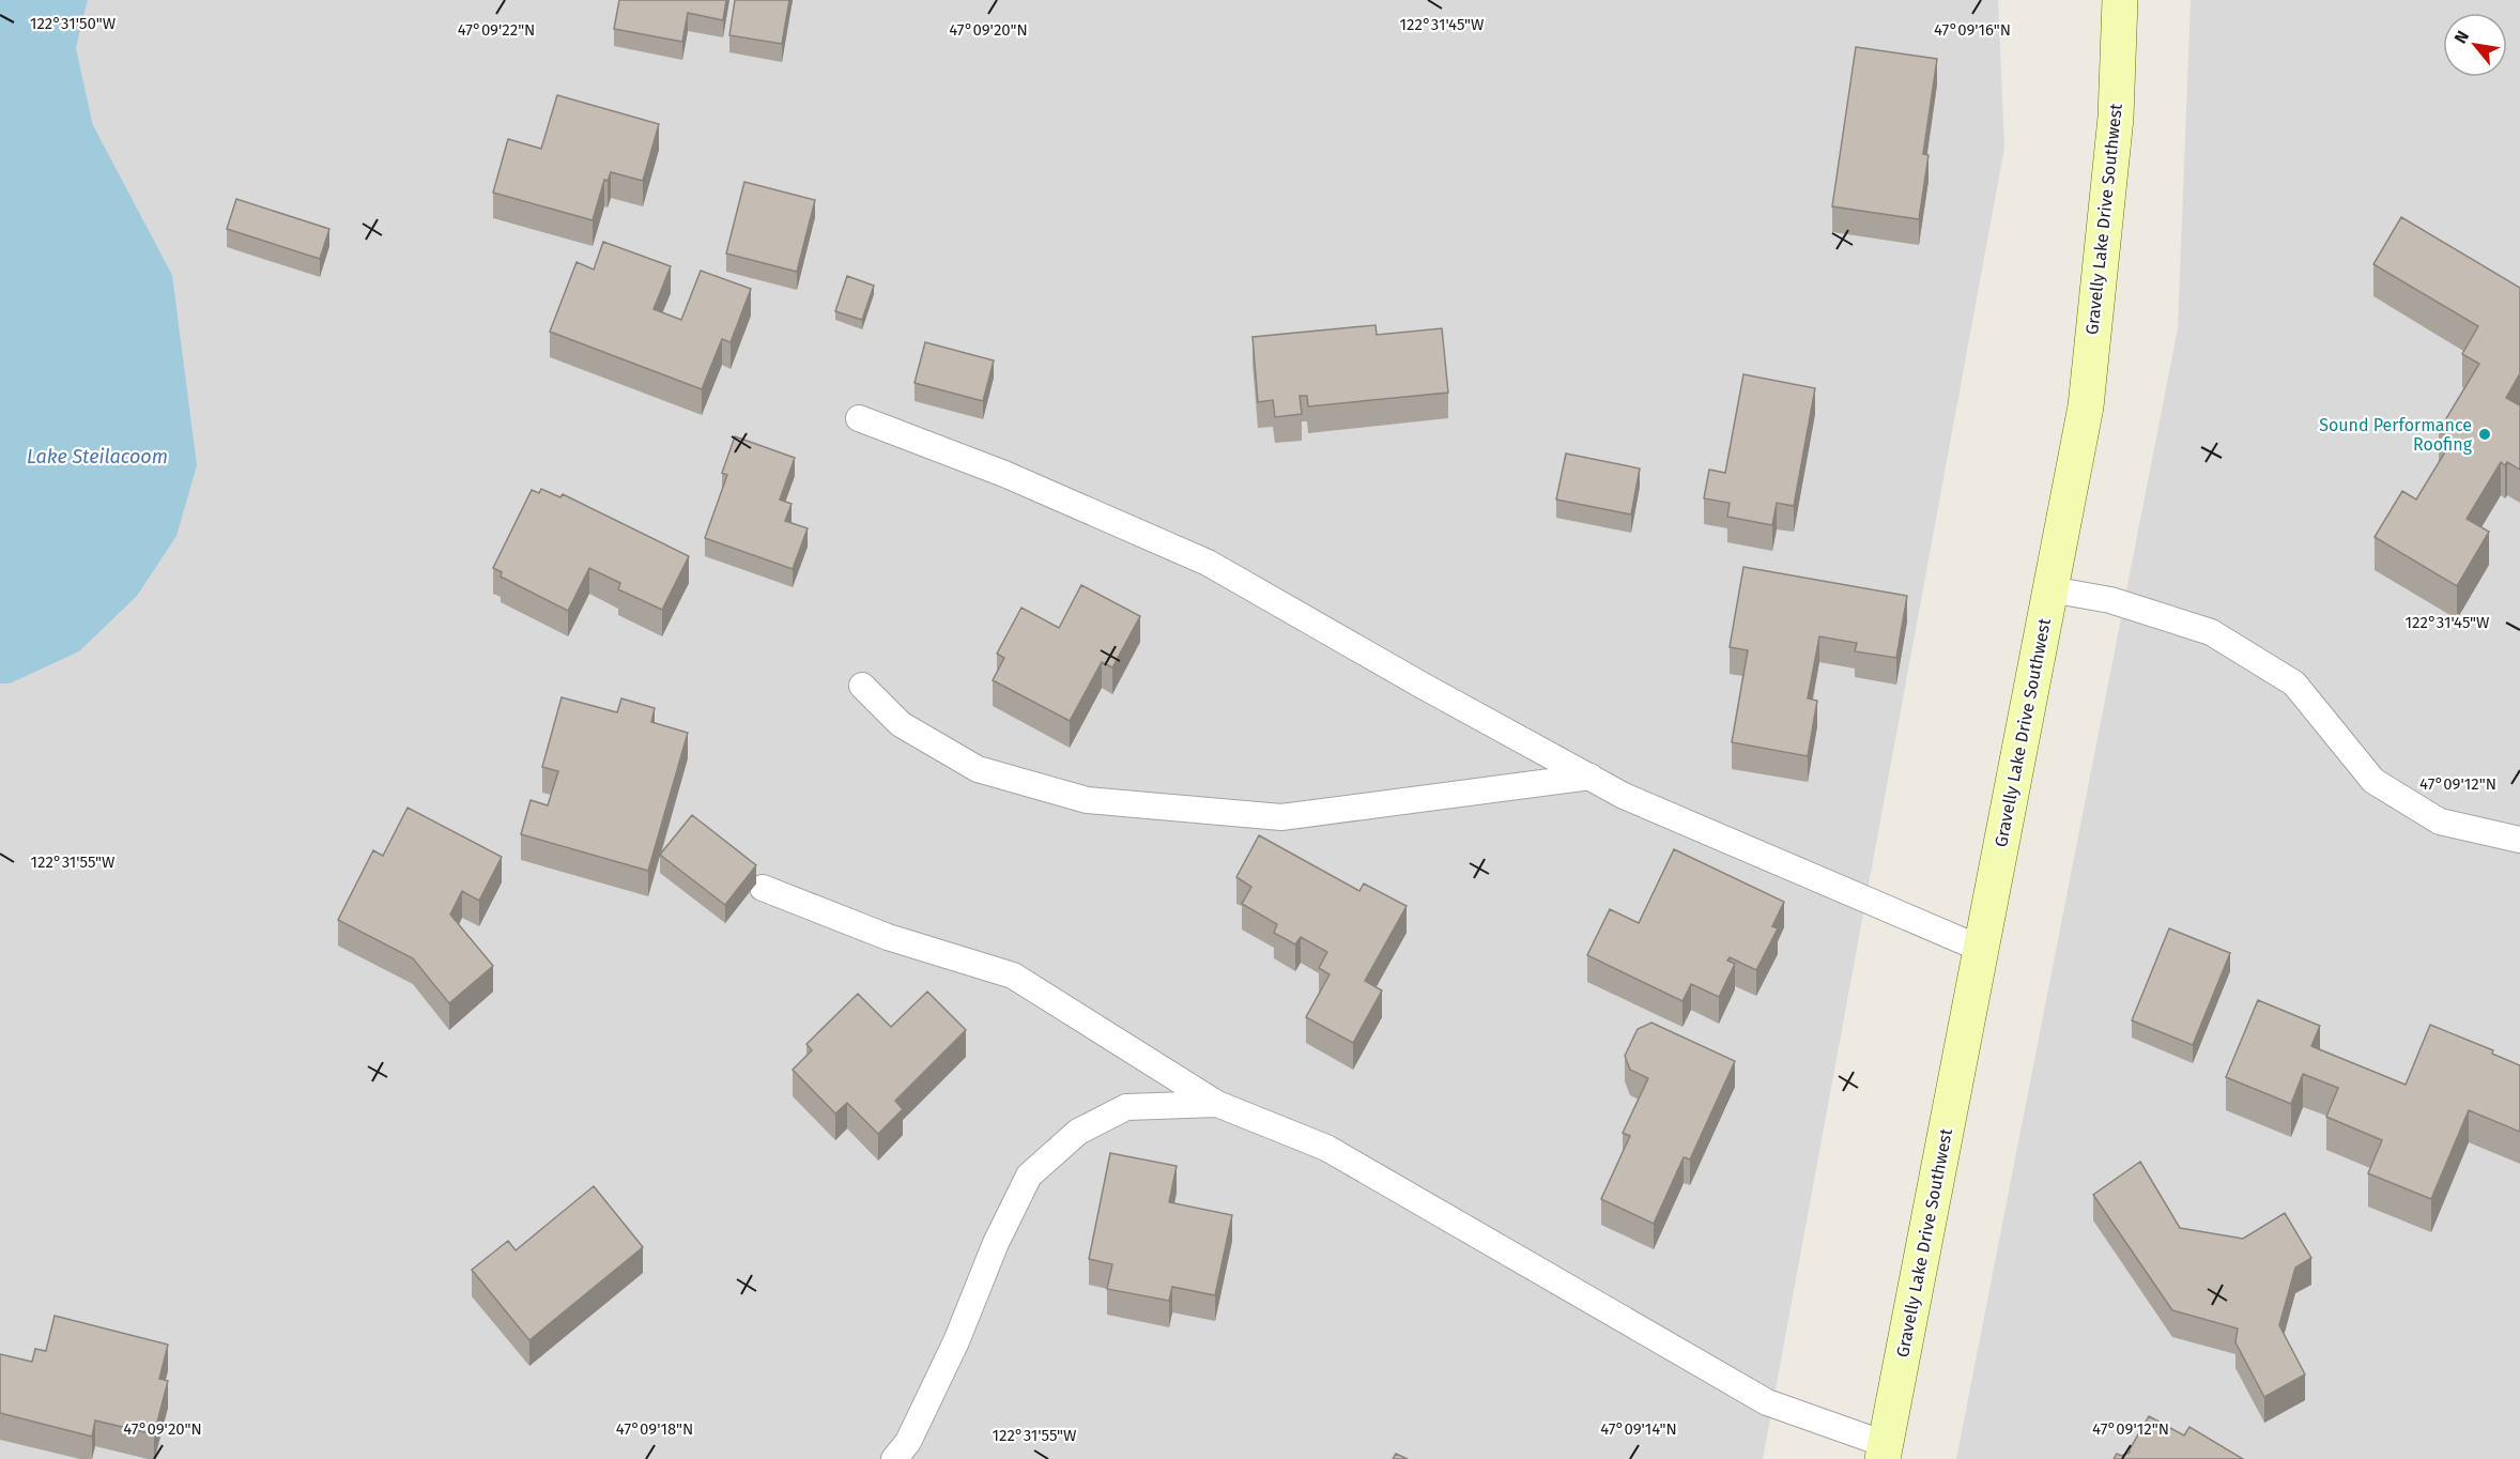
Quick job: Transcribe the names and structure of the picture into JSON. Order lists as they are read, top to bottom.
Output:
{
  "streets": {
    "main road": ["Gravelly Lake Drive Southwest"]
  },
  "water": ["Lake Steilacoom"],
  "places": ["Sound Performance Roofing"],
  "north": "top left",
  "coordinates": [
    "122°31'50\"W",
    "122°31'45\"W",
    "47°09'22\"N",
    "47°09'20\"N",
    "47°09'16\"N",
    "47°09'12\"N",
    "122°31'55\"W",
    "47°09'18\"N",
    "47°09'14\"N"
  ]
}
